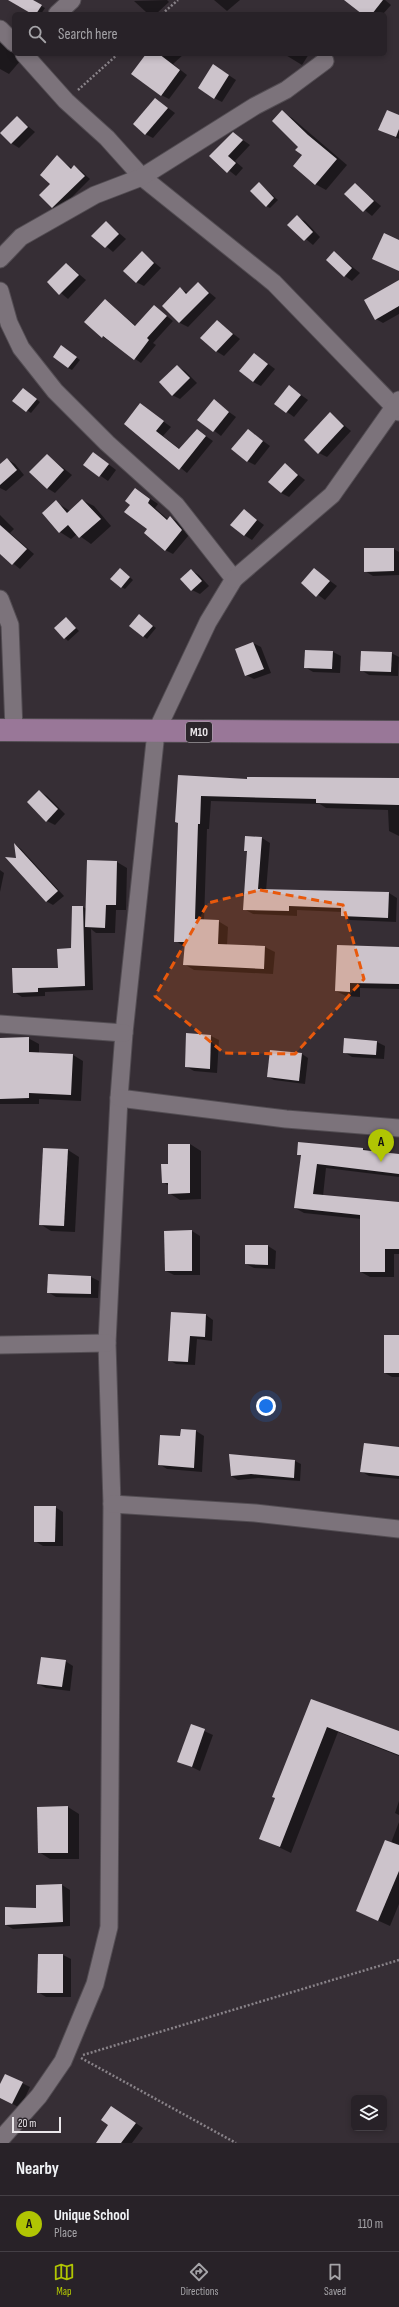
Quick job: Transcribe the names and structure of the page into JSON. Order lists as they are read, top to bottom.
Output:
{
  "streets": {
    "main road": ["M10"]
  },
  "scale_bar": "20 m",
  "page": {
    "search": "Search here",
    "pins": "A",
    "scale": "20 m",
    "heading": "Nearby",
    "list": [
      {
        "mark": "A",
        "name": "Unique School",
        "note": "Place",
        "value": "110 m"
      }
    ],
    "nav": ["Map", "Directions", "Saved"]
  }
}
